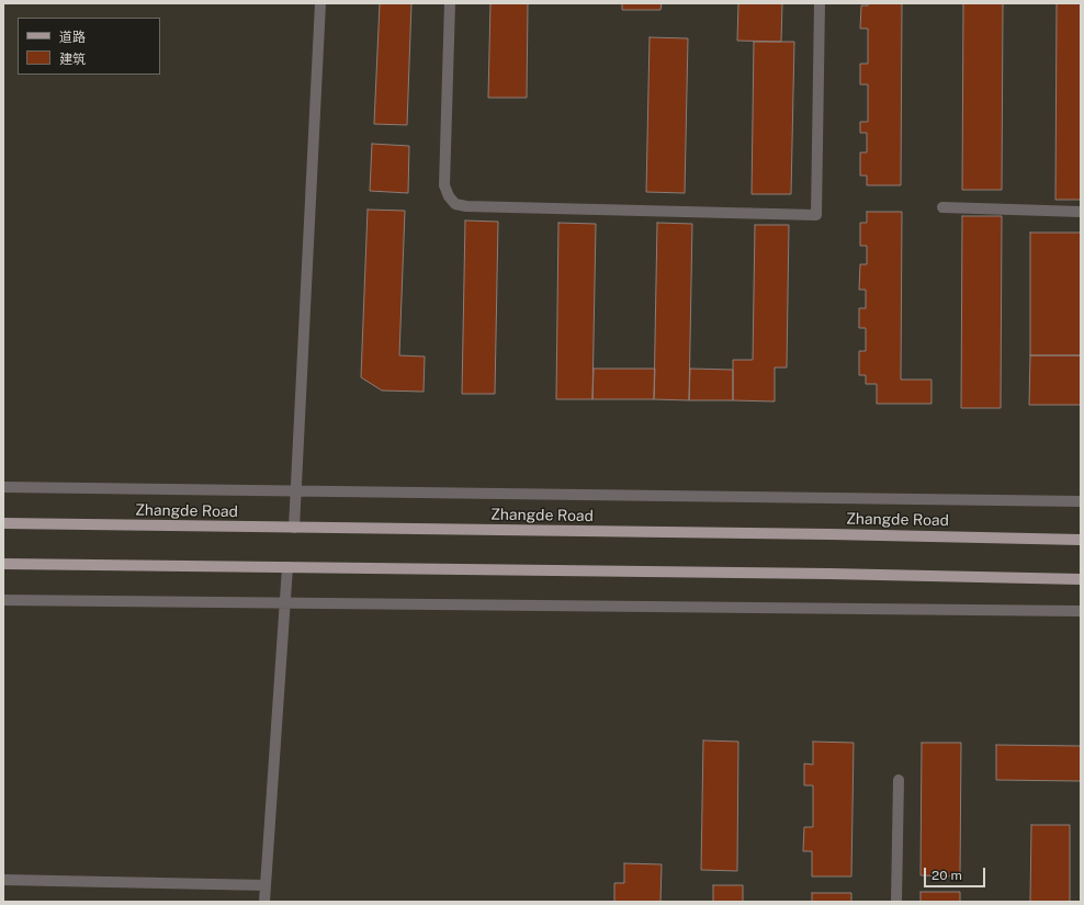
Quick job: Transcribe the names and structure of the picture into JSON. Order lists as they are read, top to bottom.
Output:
{
  "streets": {
    "main road": ["Zhangde Road"]
  },
  "legend": ["道路", "建筑"],
  "scale_bar": "20 m"
}
